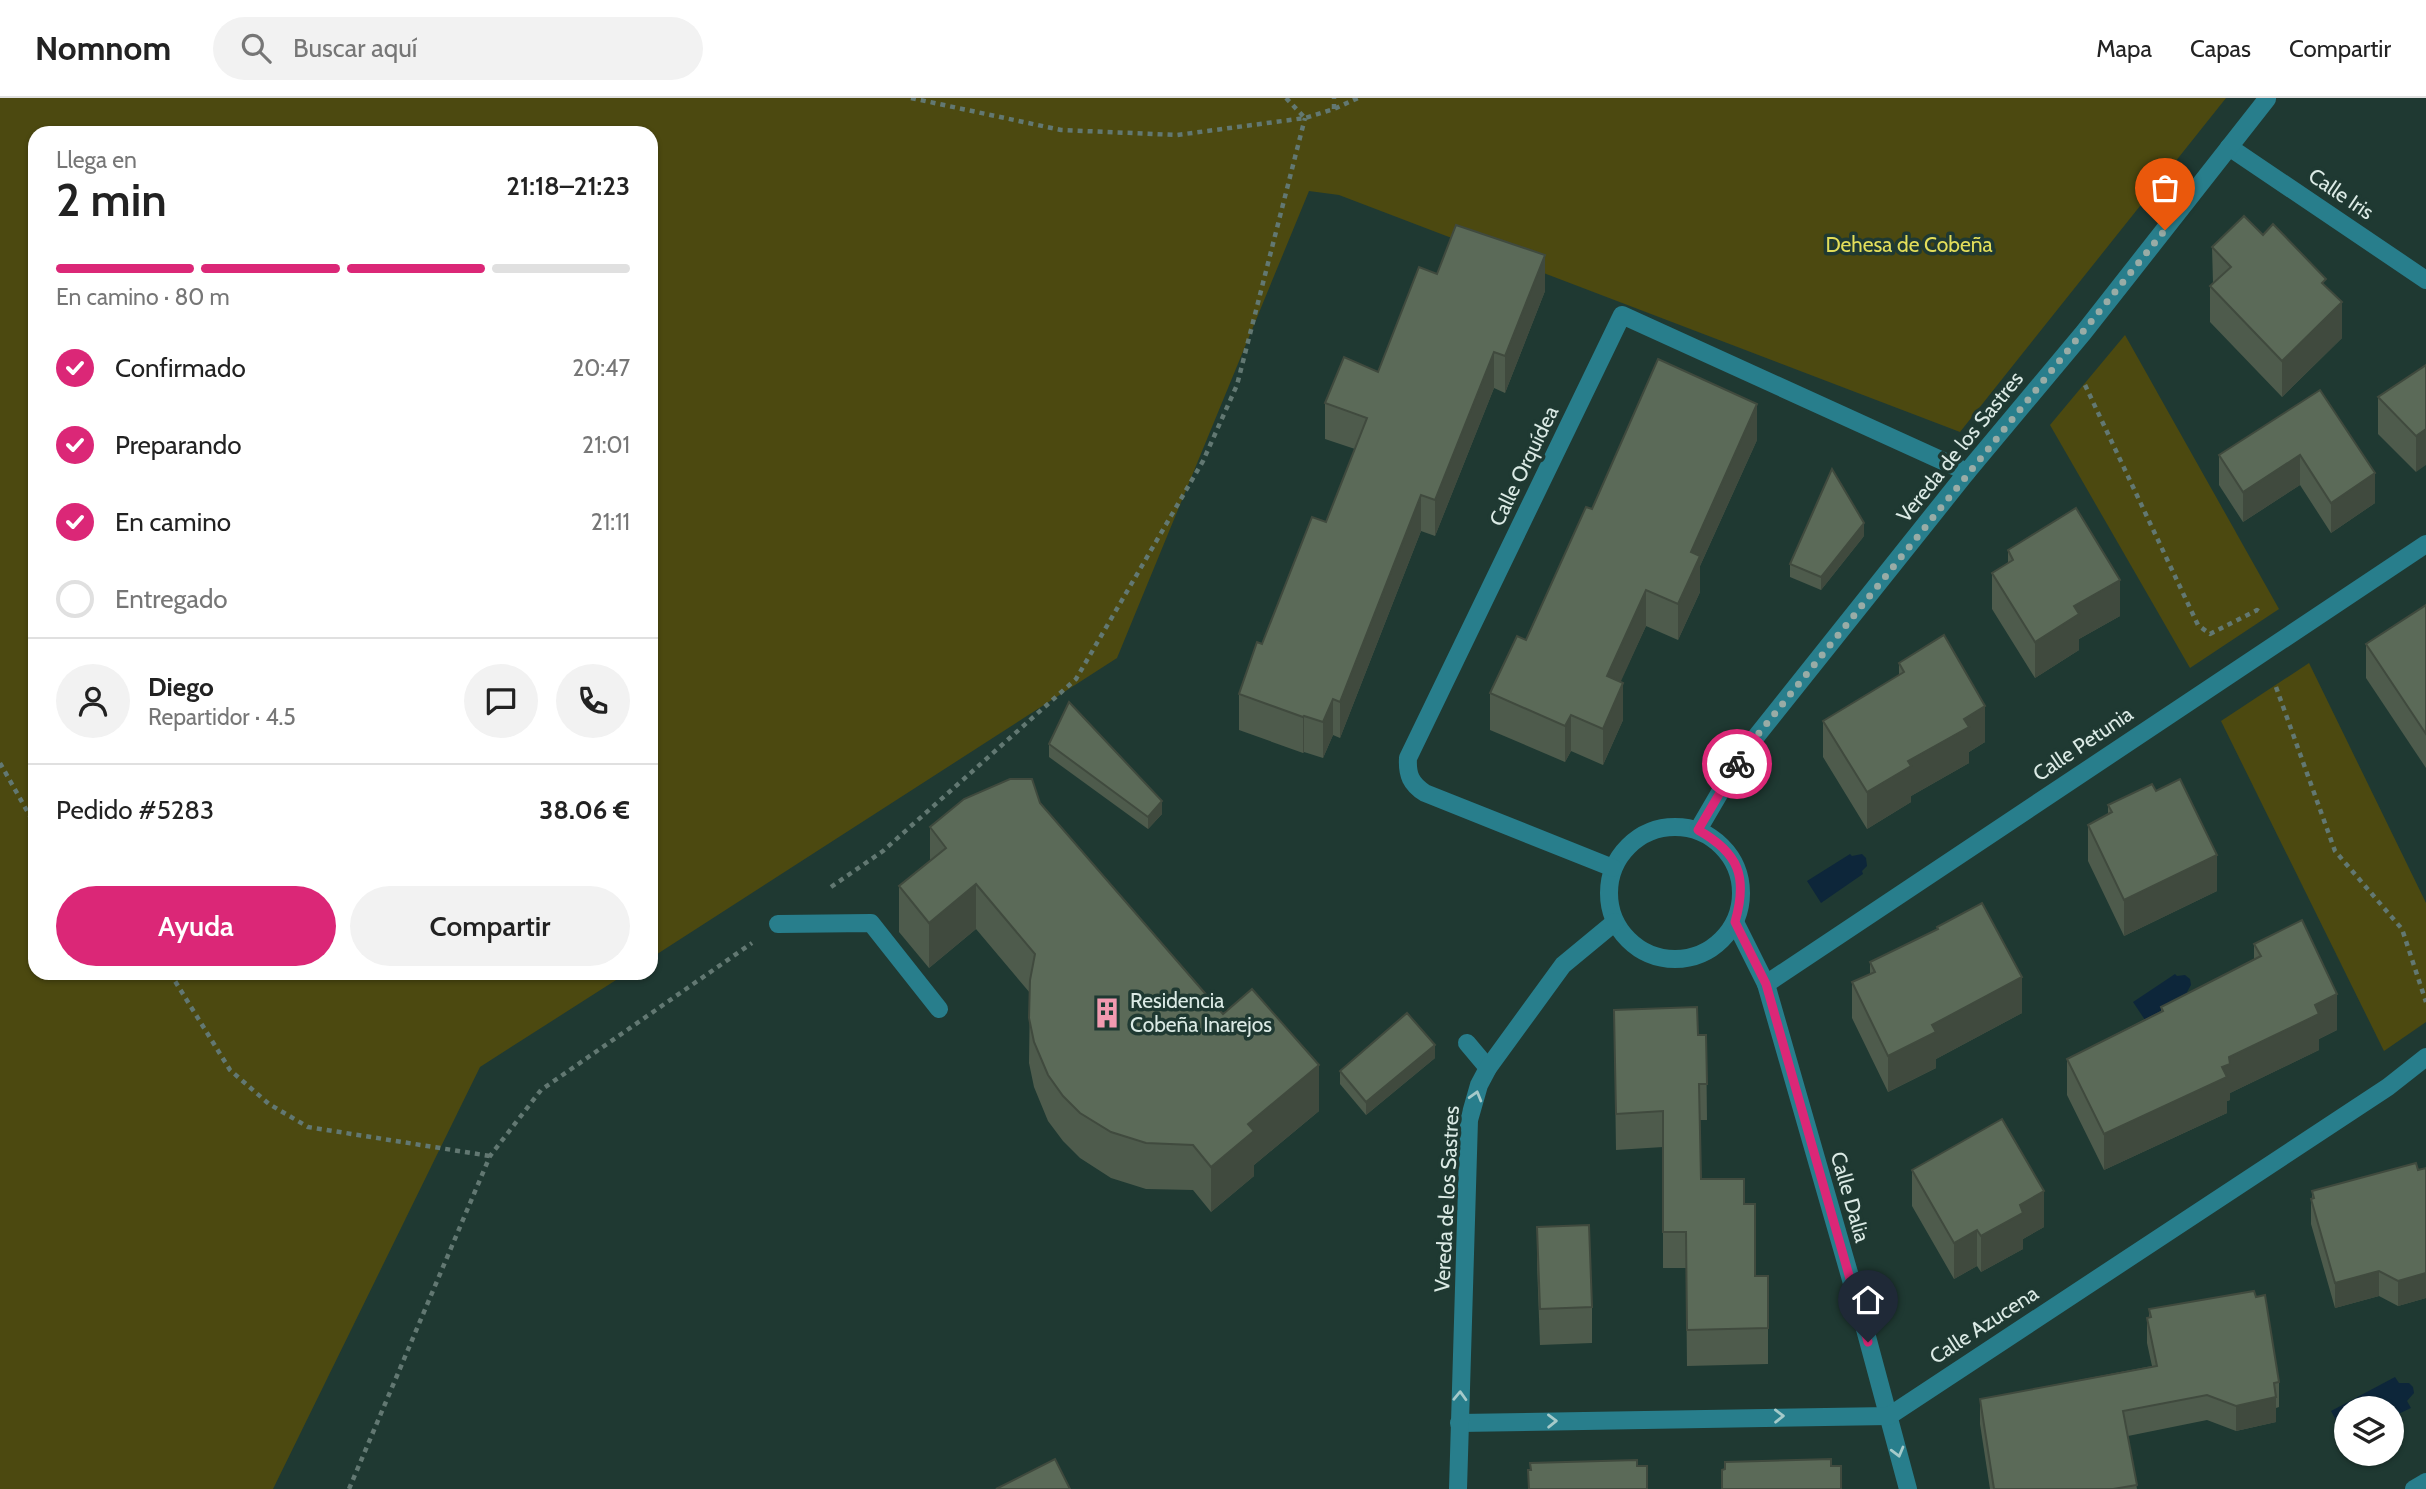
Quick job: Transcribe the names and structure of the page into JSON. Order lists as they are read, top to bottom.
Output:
{
  "streets": {
    "street": [
      "Calle Iris",
      "Vereda de los Sastres",
      "Calle Orquídea",
      "Calle Petunia",
      "Calle Dalia",
      "Calle Azucena"
    ]
  },
  "crossings": [
    ["Calle Iris", "Vereda de los Sastres"],
    ["Vereda de los Sastres", "Calle Orquídea"],
    ["Vereda de los Sastres", "Calle Dalia"],
    ["Calle Orquídea", "Calle Dalia"],
    ["Calle Petunia", "Calle Dalia"],
    ["Calle Dalia", "Calle Azucena"]
  ],
  "parks": ["Dehesa de Cobeña"],
  "places": {
    "building": ["Residencia Cobeña Inarejos"]
  },
  "page": {
    "header": "Nomnom",
    "search": "Buscar aquí",
    "nav": ["Mapa", "Capas", "Compartir"],
    "heading": ["2 min", "Llega en", "21:18–21:23"],
    "panel": [
      "Diego",
      "Repartidor · 4.5",
      "Pedido #5283",
      "38.06 €"
    ],
    "bar": "En camino · 80 m",
    "list": [
      ["Confirmado", "20:47"],
      ["Preparando", "21:01"],
      ["En camino", "21:11"],
      "Entregado"
    ],
    "buttons": ["Ayuda", "Compartir"]
  }
}
